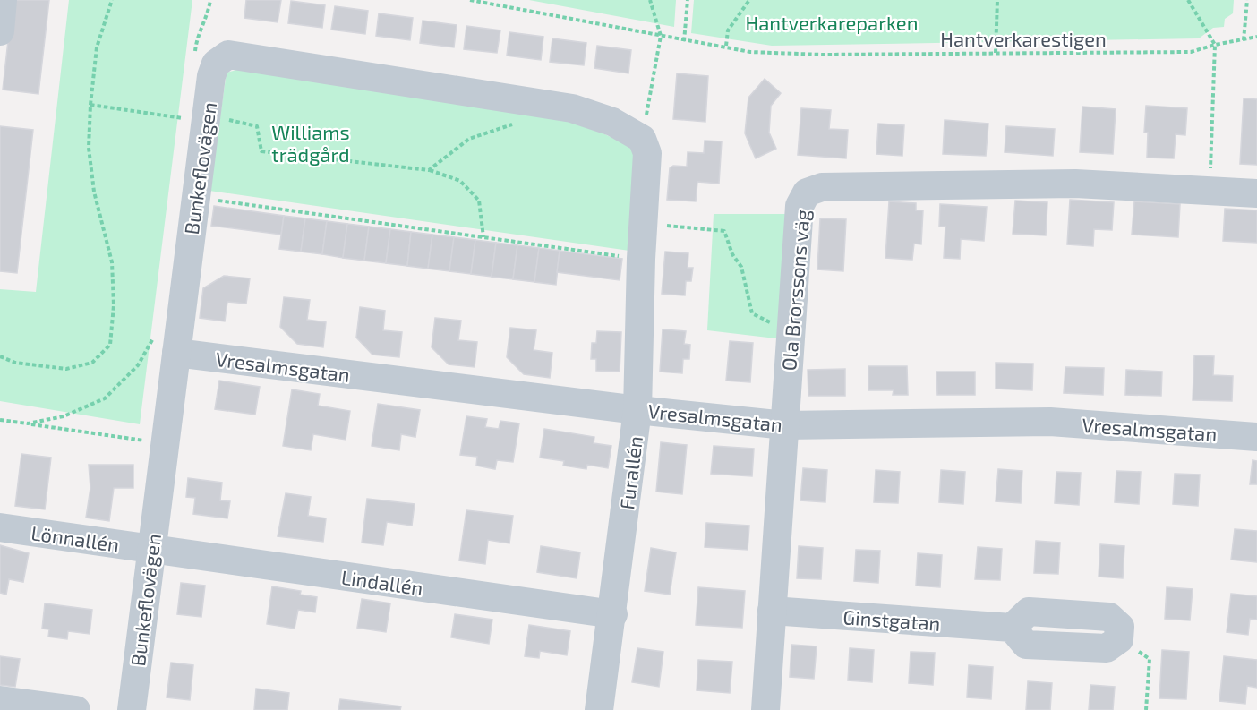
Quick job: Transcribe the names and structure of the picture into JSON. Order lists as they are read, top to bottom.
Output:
{
  "streets": {
    "street": [
      "Bunkeflovägen",
      "Ola Brorssons väg",
      "Vresalmsgatan",
      "Furallén",
      "Lönnallén",
      "Lindallén",
      "Ginstgatan"
    ],
    "path": ["Hantverkarestigen"]
  },
  "crossings": [
    ["Bunkeflovägen", "Vresalmsgatan"],
    ["Bunkeflovägen", "Furallén"],
    ["Bunkeflovägen", "Lönnallén"],
    ["Bunkeflovägen", "Lindallén"],
    ["Ola Brorssons väg", "Vresalmsgatan"],
    ["Ola Brorssons väg", "Ginstgatan"],
    ["Vresalmsgatan", "Furallén"],
    ["Furallén", "Lindallén"],
    ["Lönnallén", "Lindallén"]
  ],
  "parks": ["Hantverkareparken", "Williams trädgård"]
}
